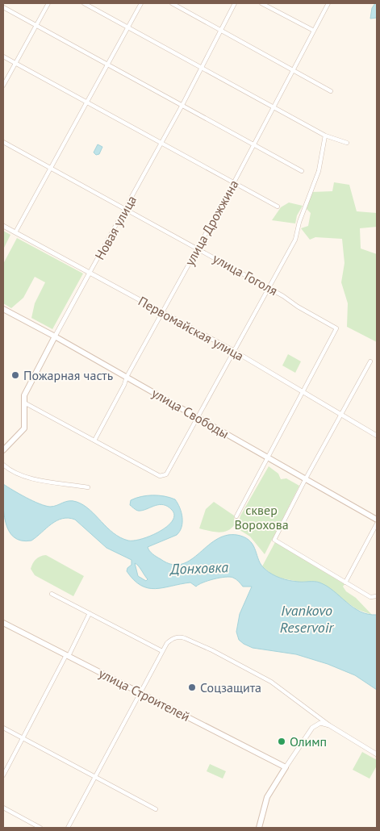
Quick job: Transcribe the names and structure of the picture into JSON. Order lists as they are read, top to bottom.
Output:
{
  "streets": {
    "main road": ["Новая улица", "улица Свободы", "улица Строителей"],
    "street": ["улица Дрожжина", "улица Гоголя", "Первомайская улица"]
  },
  "crossings": [
    ["улица Дрожжина", "улица Гоголя"],
    ["улица Дрожжина", "Первомайская улица"],
    ["улица Дрожжина", "улица Свободы"],
    ["Новая улица", "улица Гоголя"],
    ["Новая улица", "Первомайская улица"],
    ["Новая улица", "улица Свободы"],
    ["улица Гоголя", "Первомайская улица"]
  ],
  "water": ["Донховка", "Ivankovo Reservoir"],
  "parks": ["сквер Ворохова"],
  "places": ["Пожарная часть", "Соцзащита", "Олимп"]
}
